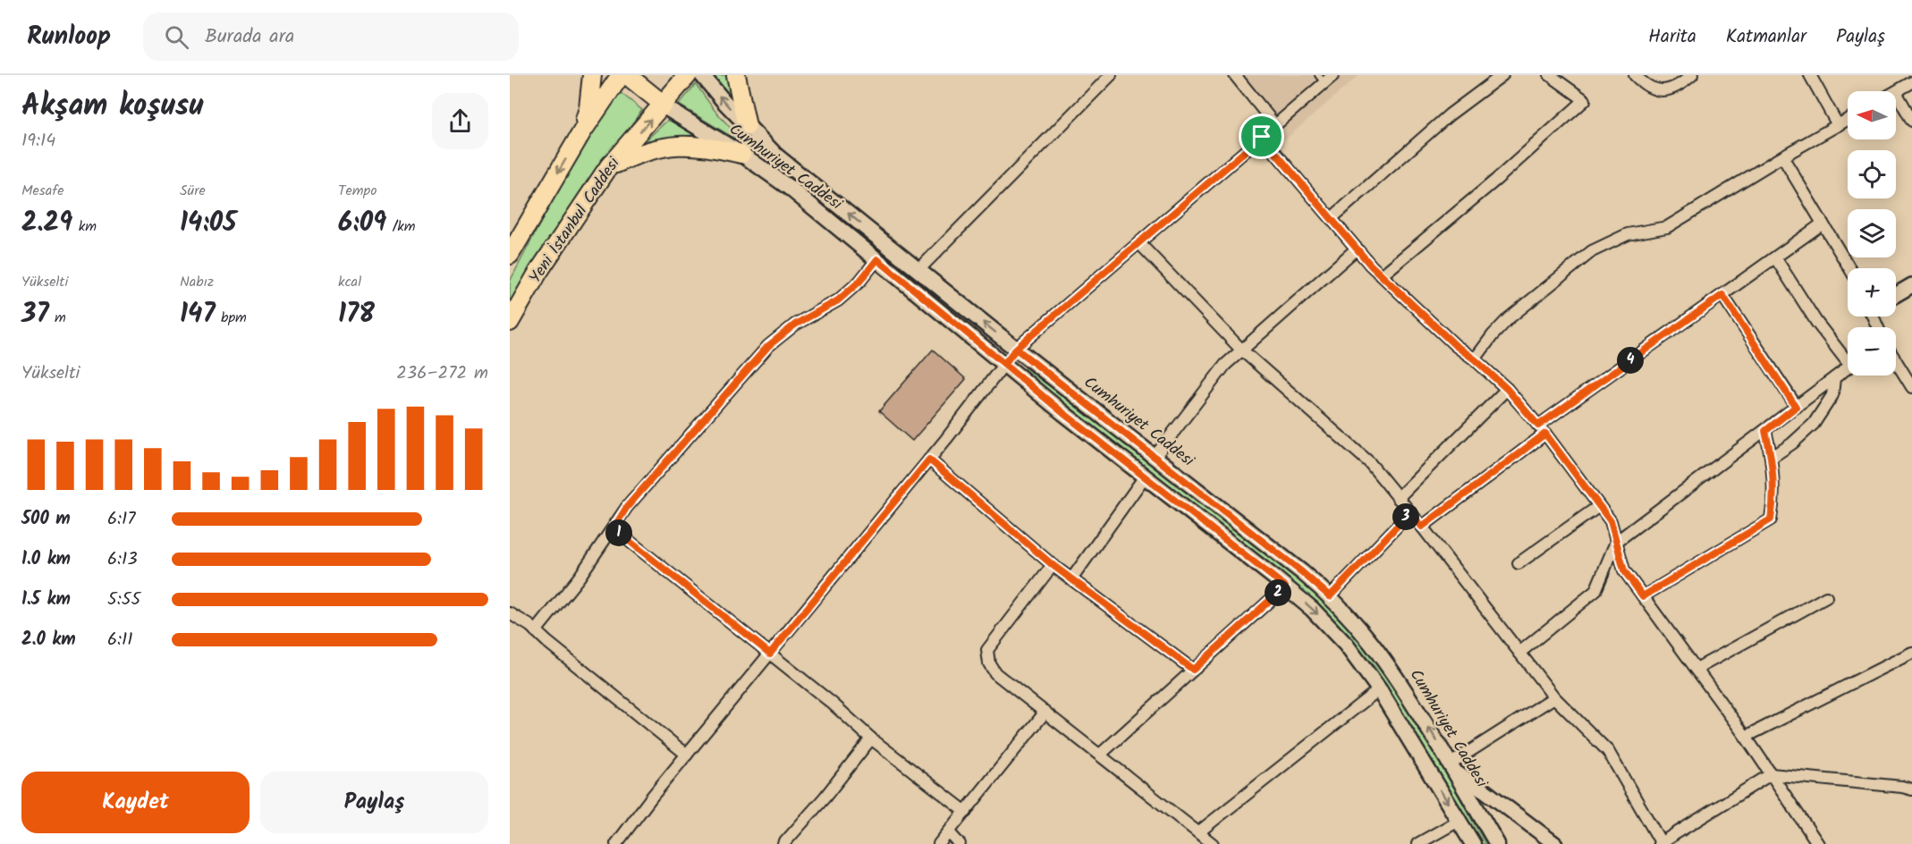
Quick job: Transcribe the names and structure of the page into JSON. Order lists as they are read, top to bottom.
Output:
{
  "streets": {
    "highway": ["Yeni İstanbul Caddesi"],
    "main road": ["Cumhuriyet Caddesi"]
  },
  "crossings": [
    ["Cumhuriyet Caddesi", "Yeni İstanbul Caddesi"]
  ],
  "north": "left",
  "page": {
    "header": "Runloop",
    "search": "Burada ara",
    "nav": ["Harita", "Katmanlar", "Paylaş"],
    "heading": ["Akşam koşusu", "19:14"],
    "map_buttons": ["+", "−"],
    "stats": [
      ["Mesafe", "2.29 km"],
      ["Süre", "14:05"],
      ["Tempo", "6:09 /km"],
      ["Yükselti", "37 m"],
      ["Nabız", "147 bpm"],
      ["kcal", "178"]
    ],
    "pins": [
      "4",
      "3",
      "1",
      "2"
    ],
    "chart": ["Yükselti", "236–272 m"],
    "list": [
      {
        "name": "500 m",
        "note": "6:17"
      },
      {
        "name": "1.0 km",
        "note": "6:13"
      },
      {
        "name": "1.5 km",
        "note": "5:55"
      },
      {
        "name": "2.0 km",
        "note": "6:11"
      }
    ],
    "buttons": ["Kaydet", "Paylaş"]
  }
}
